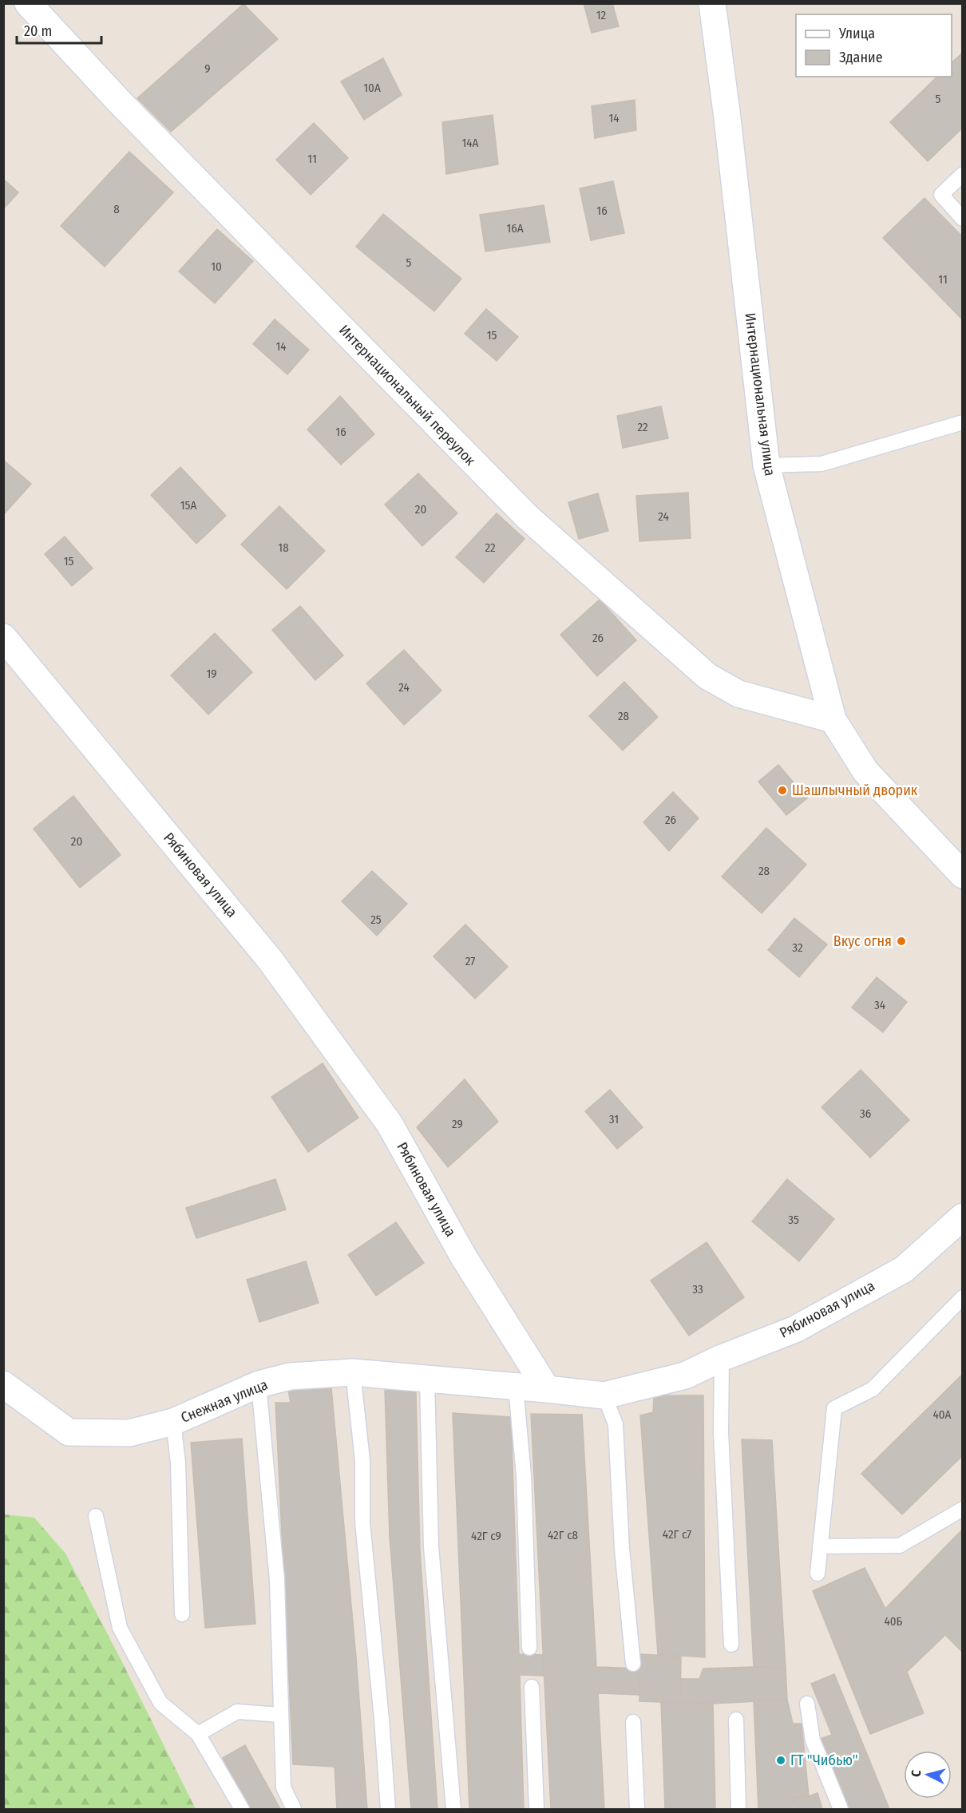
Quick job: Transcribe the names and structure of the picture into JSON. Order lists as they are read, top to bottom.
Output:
{
  "streets": {
    "street": [
      "Интернациональная улица",
      "Интернациональный переулок",
      "Рябиновая улица",
      "Снежная улица"
    ]
  },
  "crossings": [
    ["Интернациональная улица", "Интернациональный переулок"],
    ["Рябиновая улица", "Снежная улица"]
  ],
  "places": ["Шашлычный дворик", "Вкус огня", "ГТ \"Чибью\""],
  "house_numbers": [
    "12",
    "9",
    "10А",
    "5",
    "14",
    "14А",
    "11",
    "8",
    "16",
    "16А",
    "5",
    "10",
    "11",
    "15",
    "14",
    "22",
    "16",
    "15А",
    "20",
    "24",
    "18",
    "22",
    "15",
    "26",
    "19",
    "24",
    "28",
    "26",
    "20",
    "28",
    "25",
    "32",
    "27",
    "34",
    "36",
    "31",
    "29",
    "35",
    "33",
    "40А",
    "42Г с7",
    "42Г с8",
    "42Г с9",
    "40Б"
  ],
  "legend": ["Улица", "Здание"],
  "scale_bar": "20 m",
  "north": "left"
}
